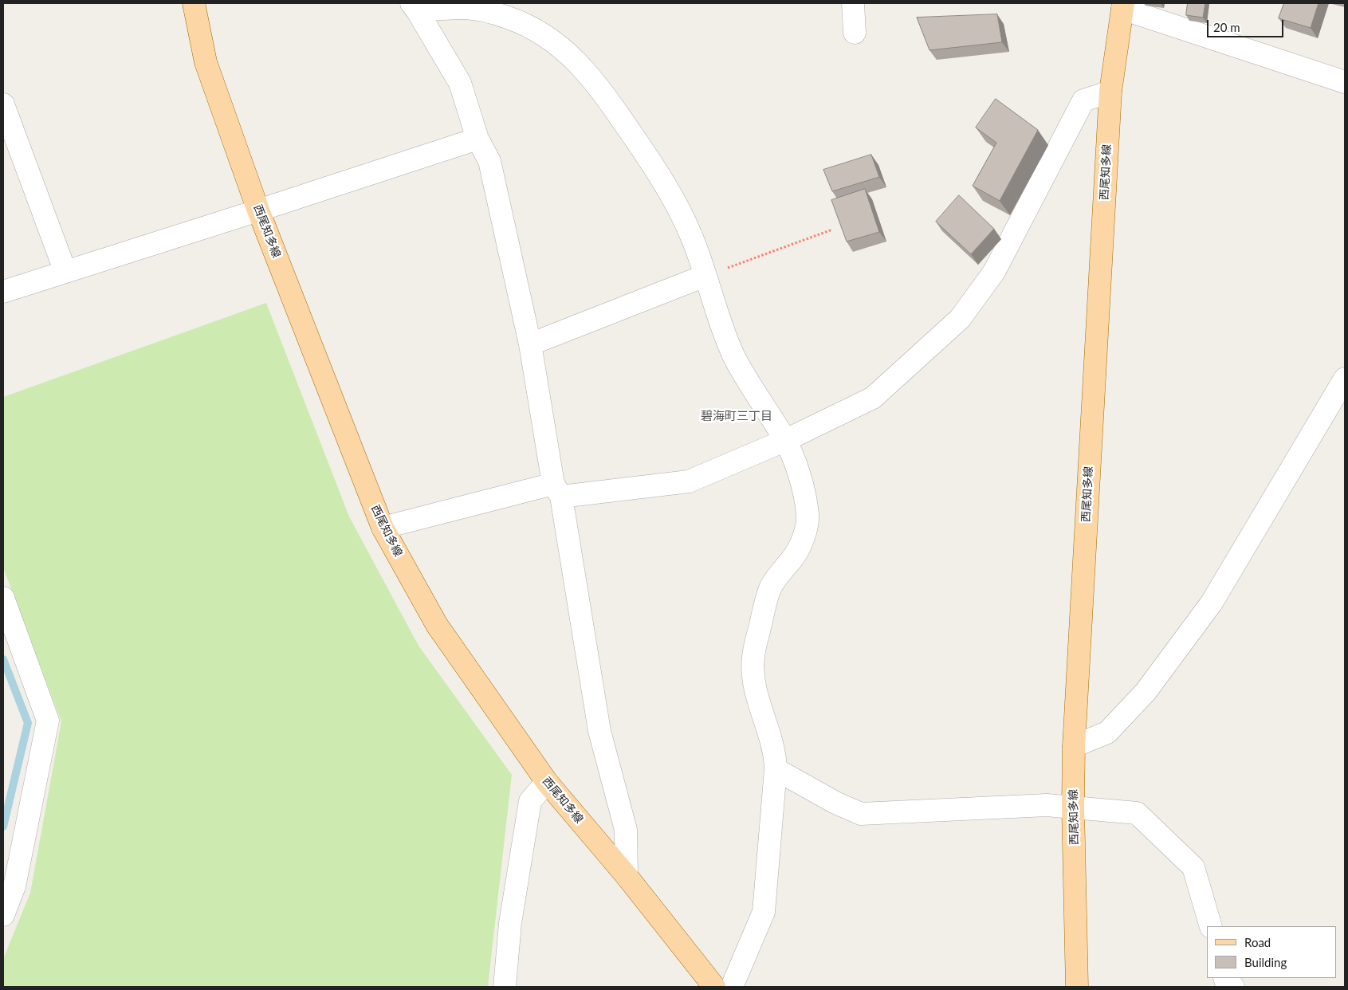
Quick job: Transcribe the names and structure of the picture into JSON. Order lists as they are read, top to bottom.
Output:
{
  "streets": {
    "main road": ["西尾知多線"]
  },
  "districts": ["碧海町三丁目"],
  "legend": ["Road", "Building"],
  "scale_bar": "20 m"
}
